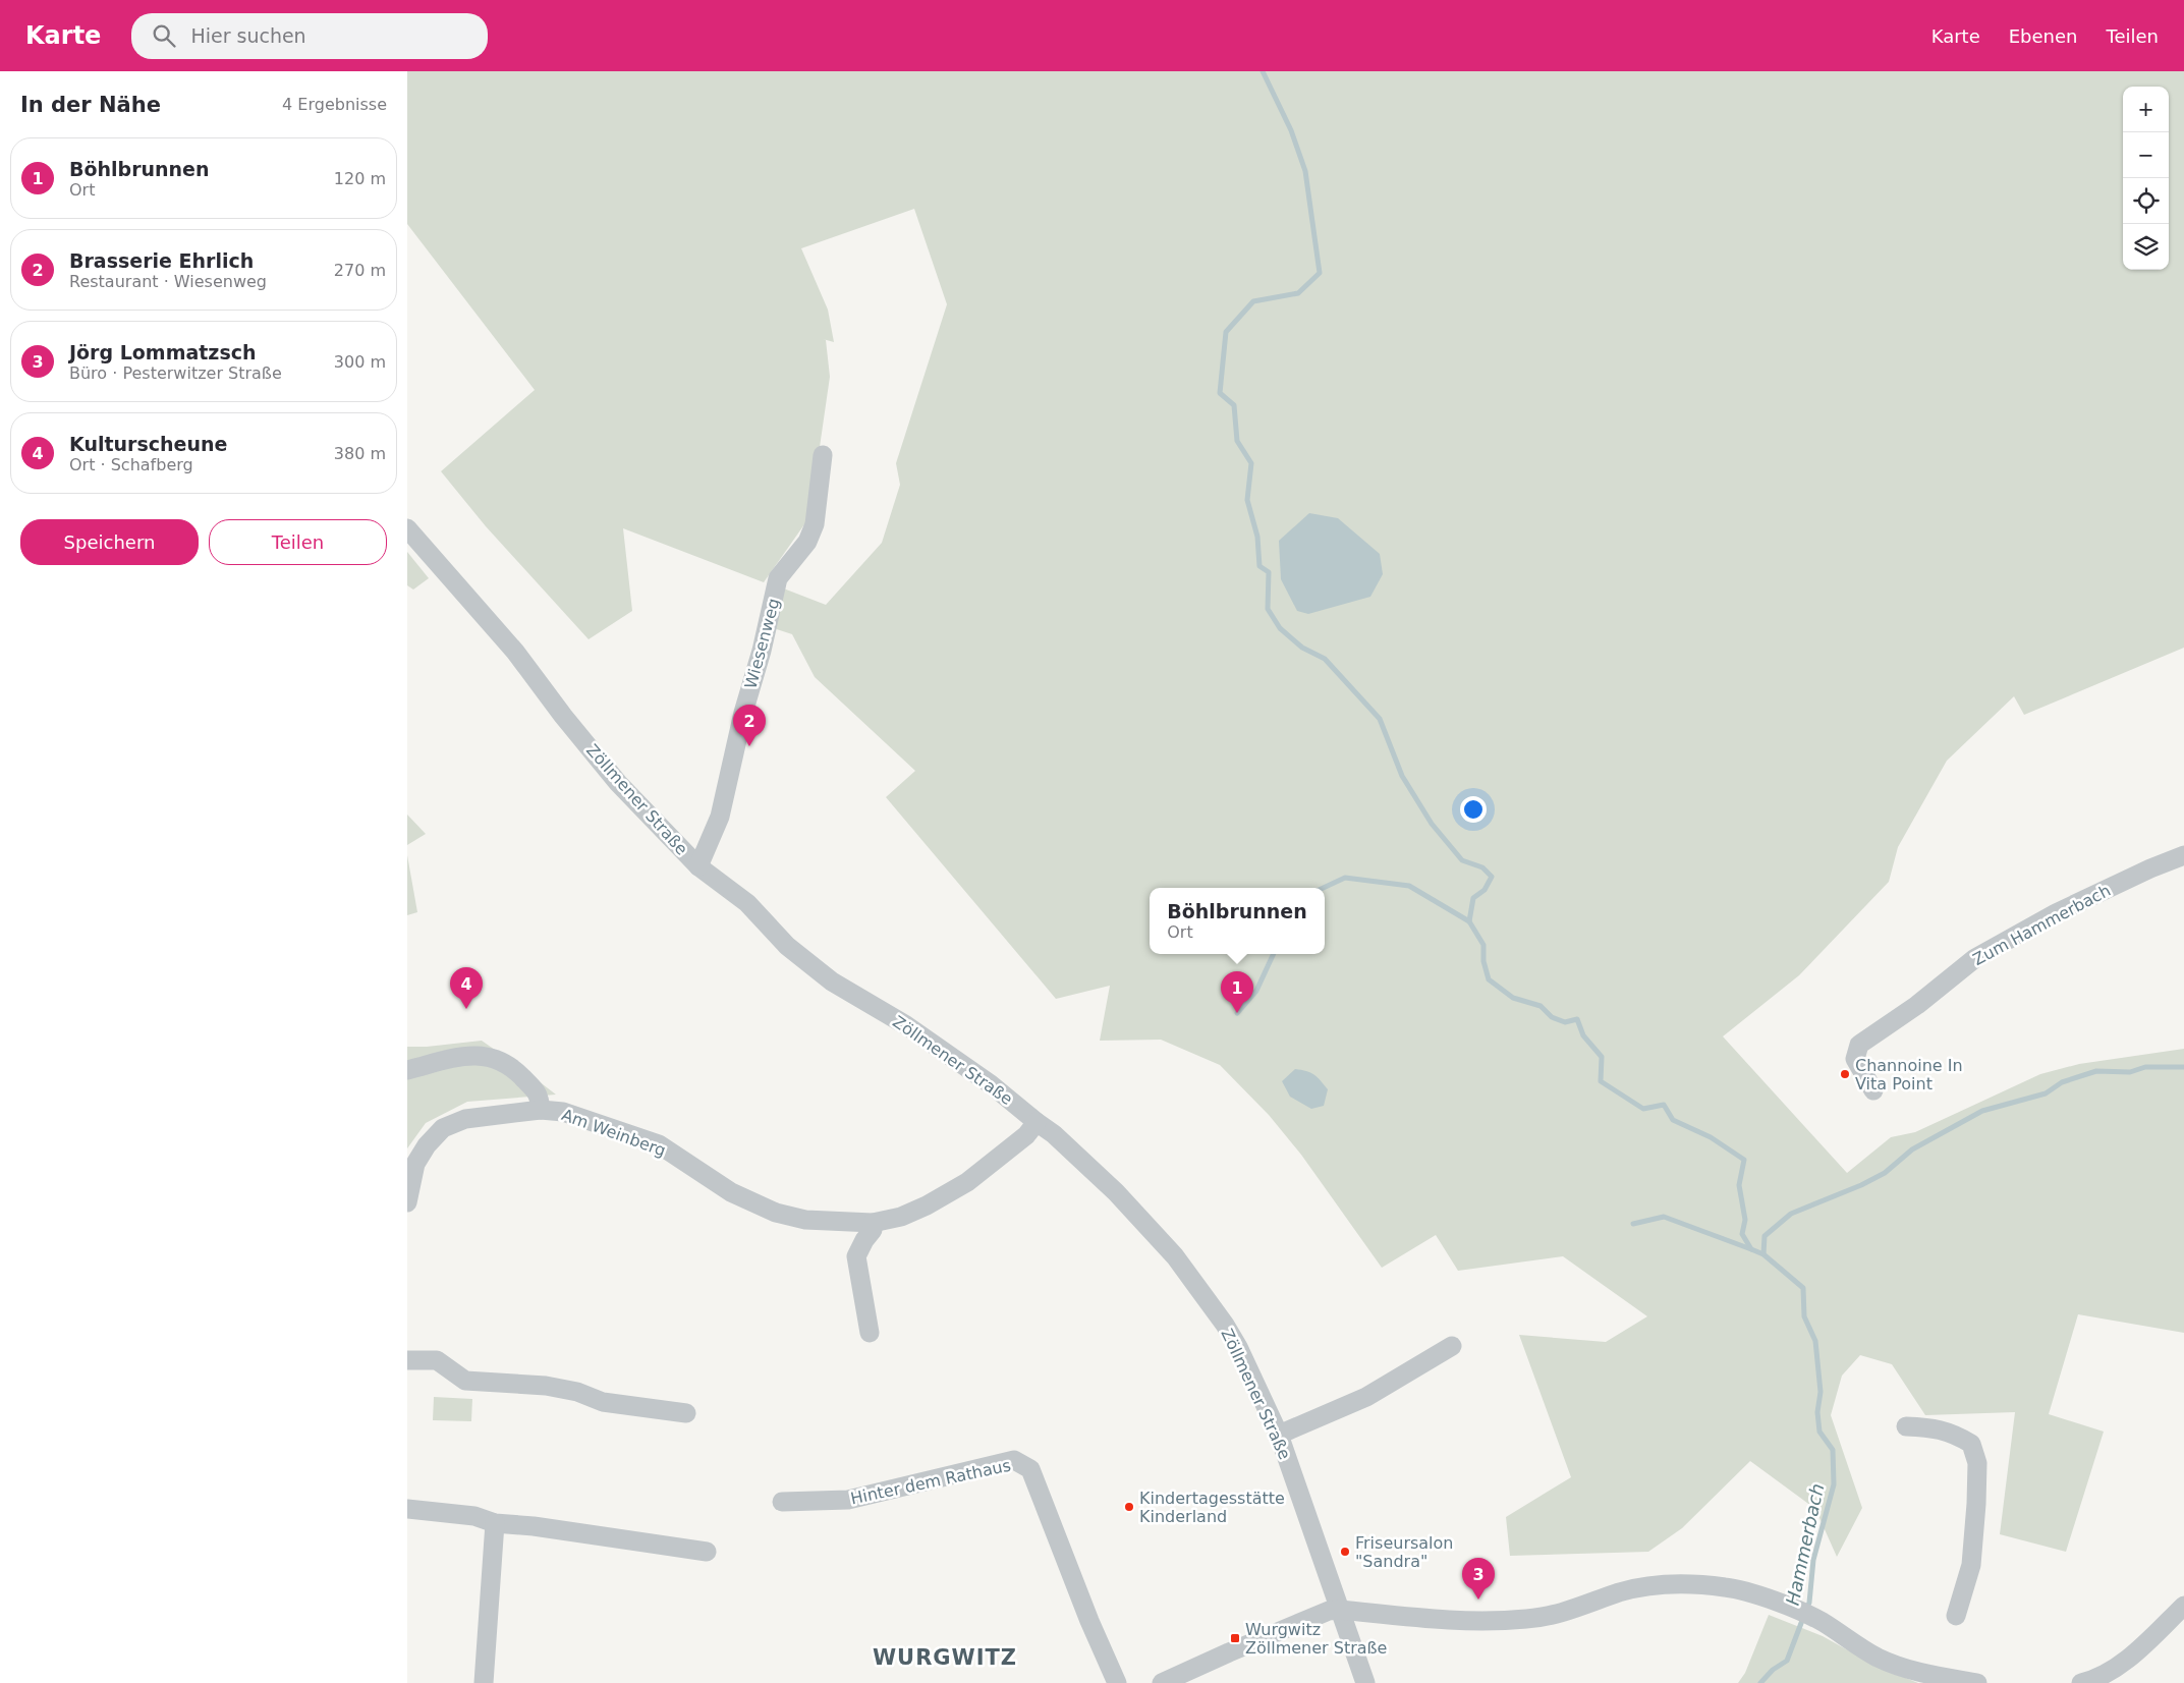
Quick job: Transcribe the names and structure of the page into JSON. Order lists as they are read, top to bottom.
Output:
{
  "streets": {
    "street": [
      "Wiesenweg",
      "Zöllmener Straße",
      "Zum Hammerbach",
      "Am Weinberg",
      "Hinter dem Rathaus"
    ]
  },
  "crossings": [
    ["Wiesenweg", "Zöllmener Straße"],
    ["Zöllmener Straße", "Am Weinberg"]
  ],
  "districts": ["WURGWITZ"],
  "water": ["Hammerbach"],
  "places": {
    "other": ["Channoine In Vita Point", "Kindertagesstätte Kinderland", "Friseursalon \"Sandra\""],
    "transit": ["Wurgwitz Zöllmener Straße"]
  },
  "page": {
    "header": "Karte",
    "search": "Hier suchen",
    "nav": ["Karte", "Ebenen", "Teilen"],
    "heading": ["In der Nähe", "4 Ergebnisse"],
    "map_buttons": ["+", "−"],
    "list": [
      {
        "mark": "1",
        "name": "Böhlbrunnen",
        "note": "Ort",
        "value": "120 m"
      },
      {
        "mark": "2",
        "name": "Brasserie Ehrlich",
        "note": "Restaurant · Wiesenweg",
        "value": "270 m"
      },
      {
        "mark": "3",
        "name": "Jörg Lommatzsch",
        "note": "Büro · Pesterwitzer Straße",
        "value": "300 m"
      },
      {
        "mark": "4",
        "name": "Kulturscheune",
        "note": "Ort · Schafberg",
        "value": "380 m"
      }
    ],
    "buttons": ["Speichern", "Teilen"],
    "pins": [
      "2",
      "4",
      "1",
      "3"
    ],
    "popup": ["Böhlbrunnen", "Ort"]
  }
}
